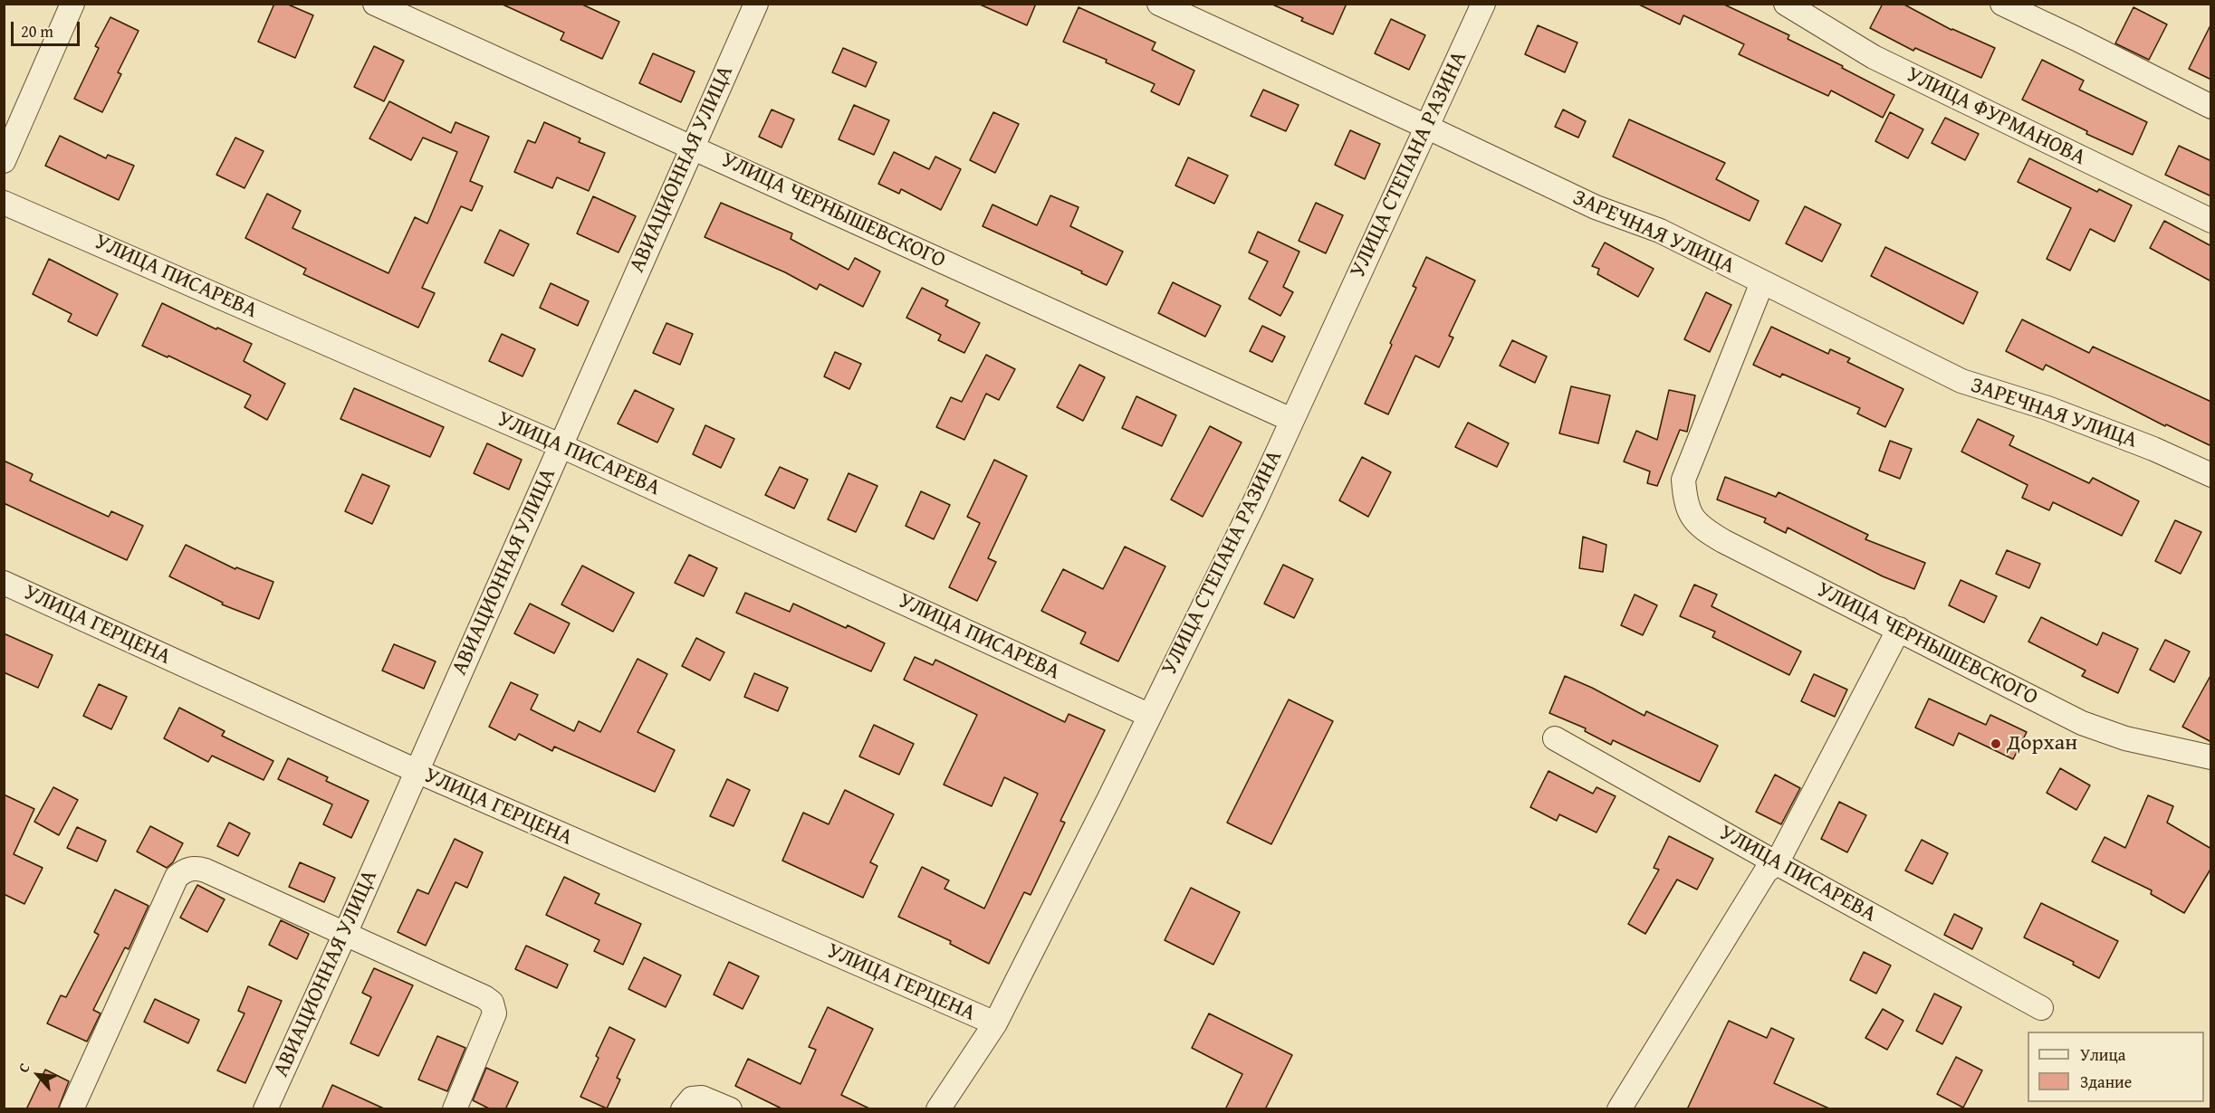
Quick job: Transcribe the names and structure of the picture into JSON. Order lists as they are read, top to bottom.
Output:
{
  "streets": {
    "street": [
      "УЛИЦА ФУРМАНОВА",
      "УЛИЦА СТЕПАНА РАЗИНА",
      "АВИАЦИОННАЯ УЛИЦА",
      "УЛИЦА ЧЕРНЫШЕВСКОГО",
      "ЗАРЕЧНАЯ УЛИЦА",
      "УЛИЦА ПИСАРЕВА",
      "УЛИЦА ГЕРЦЕНА"
    ]
  },
  "crossings": [
    ["УЛИЦА СТЕПАНА РАЗИНА", "УЛИЦА ЧЕРНЫШЕВСКОГО"],
    ["УЛИЦА СТЕПАНА РАЗИНА", "ЗАРЕЧНАЯ УЛИЦА"],
    ["УЛИЦА СТЕПАНА РАЗИНА", "УЛИЦА ПИСАРЕВА"],
    ["УЛИЦА СТЕПАНА РАЗИНА", "УЛИЦА ГЕРЦЕНА"],
    ["АВИАЦИОННАЯ УЛИЦА", "УЛИЦА ЧЕРНЫШЕВСКОГО"],
    ["АВИАЦИОННАЯ УЛИЦА", "УЛИЦА ПИСАРЕВА"],
    ["АВИАЦИОННАЯ УЛИЦА", "УЛИЦА ГЕРЦЕНА"],
    ["УЛИЦА ЧЕРНЫШЕВСКОГО", "ЗАРЕЧНАЯ УЛИЦА"]
  ],
  "places": ["Дорхан"],
  "legend": ["Улица", "Здание"],
  "scale_bar": "20 m",
  "north": "top left"
}
